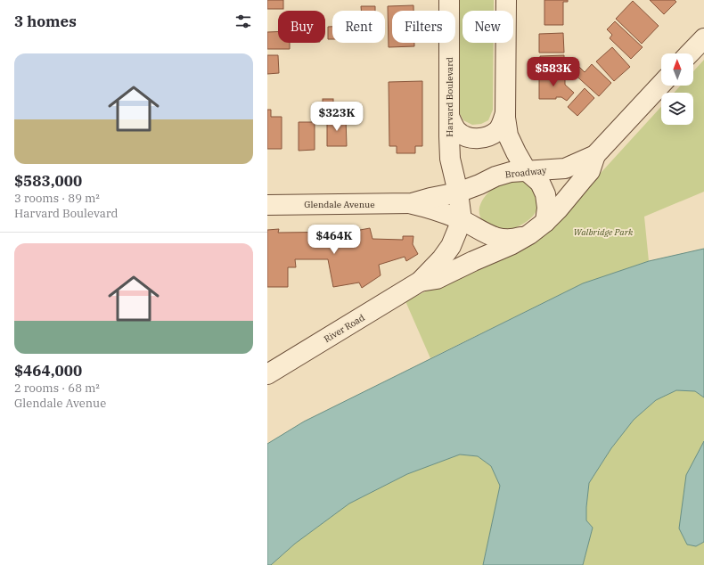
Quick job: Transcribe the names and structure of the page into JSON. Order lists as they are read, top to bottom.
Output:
{
  "streets": {
    "street": [
      "Harvard Boulevard",
      "Broadway",
      "Glendale Avenue",
      "River Road"
    ]
  },
  "crossings": [
    ["Harvard Boulevard", "Broadway"],
    ["Harvard Boulevard", "Glendale Avenue"],
    ["Harvard Boulevard", "River Road"],
    ["Broadway", "Glendale Avenue"],
    ["Broadway", "River Road"],
    ["Glendale Avenue", "River Road"]
  ],
  "parks": ["Walbridge Park"],
  "north": "top",
  "page": {
    "heading": "3 homes",
    "chip": [
      "Buy",
      "Rent",
      "Filters",
      "New"
    ],
    "list": [
      {
        "name": "$583,000",
        "note": "3 rooms · 89 m² · Harvard Boulevard"
      },
      {
        "name": "$464,000",
        "note": "2 rooms · 68 m² · Glendale Avenue"
      }
    ],
    "price": ["$583K", "$323K", "$464K"]
  }
}
